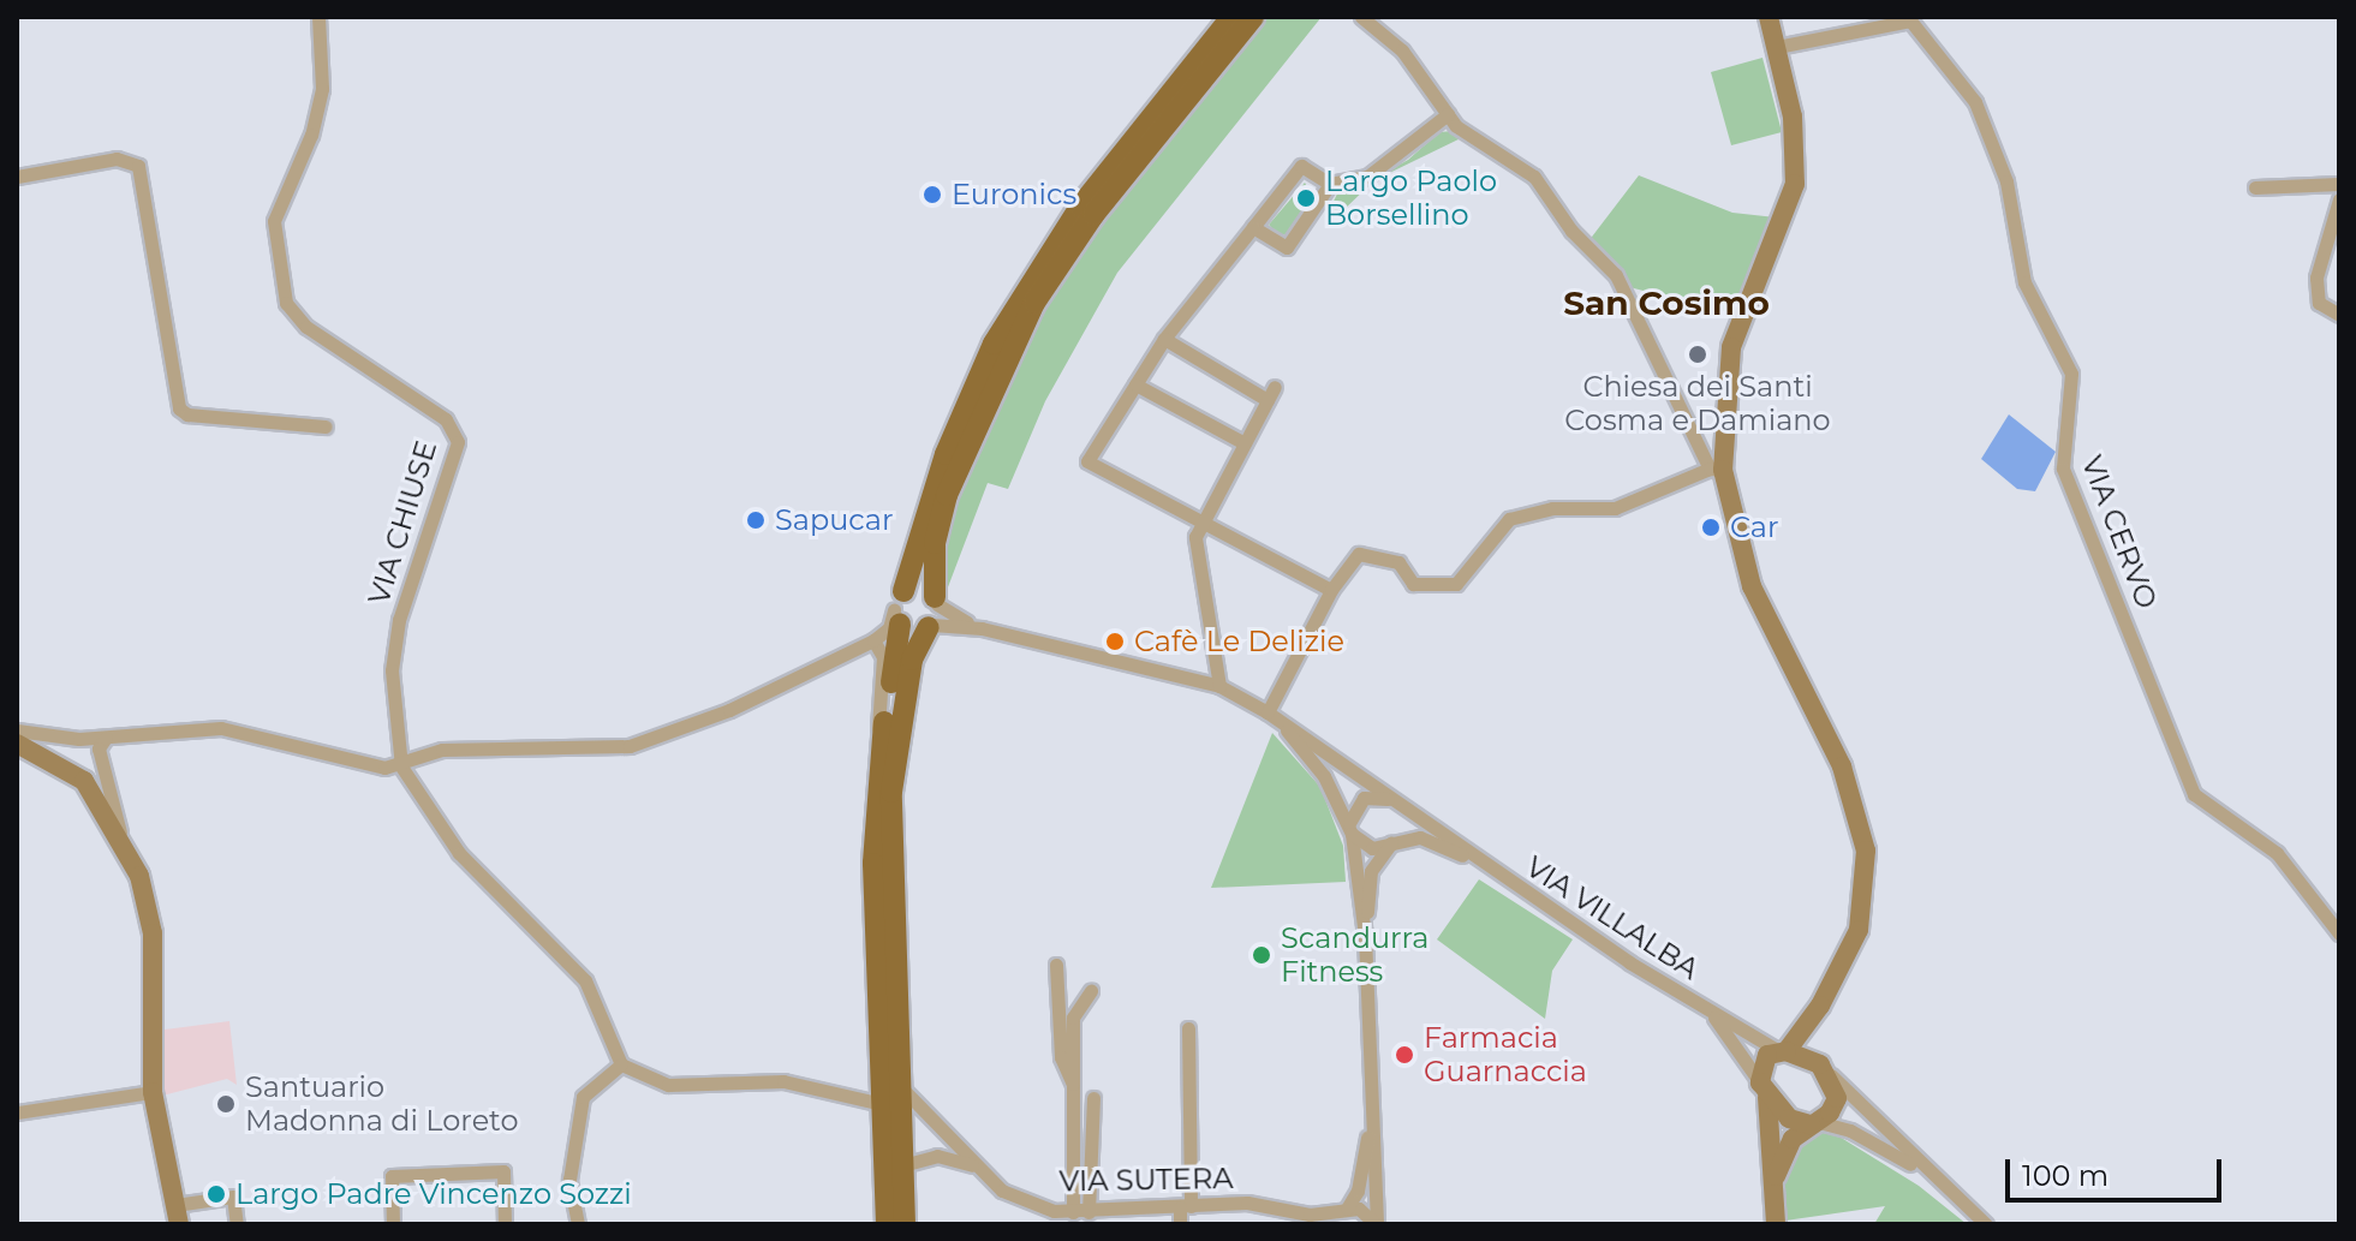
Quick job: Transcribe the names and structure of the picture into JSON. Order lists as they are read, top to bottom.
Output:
{
  "streets": {
    "street": [
      "VIA CHIUSE",
      "VIA CERVO",
      "VIA VILLALBA",
      "VIA SUTERA"
    ]
  },
  "districts": ["San Cosimo"],
  "places": [
    "Euronics",
    "Largo Paolo Borsellino",
    "Chiesa dei Santi Cosma e Damiano",
    "Sapucar",
    "Car",
    "Cafè Le Delizie",
    "Scandurra Fitness",
    "Farmacia Guarnaccia",
    "Santuario Madonna di Loreto",
    "Largo Padre Vincenzo Sozzi"
  ],
  "scale_bar": "100 m"
}
